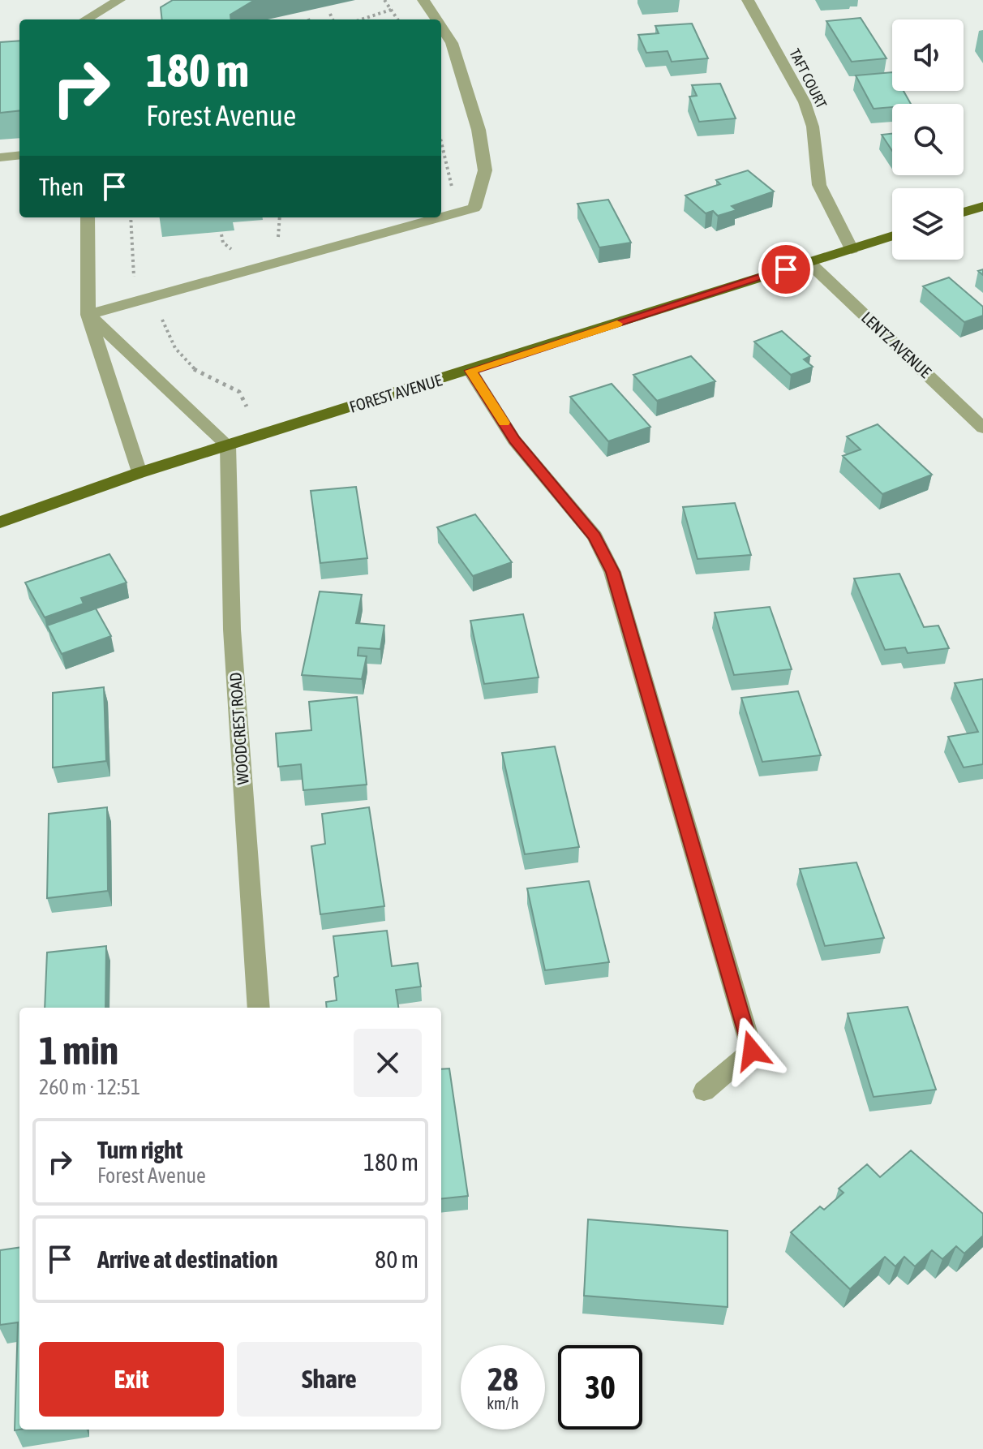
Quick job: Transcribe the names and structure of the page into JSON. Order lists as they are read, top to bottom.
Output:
{
  "streets": {
    "main road": ["FOREST AVENUE"],
    "street": ["TAFT COURT", "LENTZ AVENUE", "WOODCREST ROAD"]
  },
  "crossings": [
    ["TAFT COURT", "FOREST AVENUE"],
    ["LENTZ AVENUE", "FOREST AVENUE"],
    ["FOREST AVENUE", "WOODCREST ROAD"]
  ],
  "page": {
    "turn": ["180 m", "Forest Avenue"],
    "then": "Then",
    "heading": ["1 min", "260 m · 12:51"],
    "list": [
      {
        "name": "Turn right",
        "note": "Forest Avenue",
        "value": "180 m"
      },
      {
        "name": "Arrive at destination",
        "value": "80 m"
      }
    ],
    "buttons": ["Exit", "Share"],
    "speed": "28 km/h",
    "limit": "30"
  }
}
